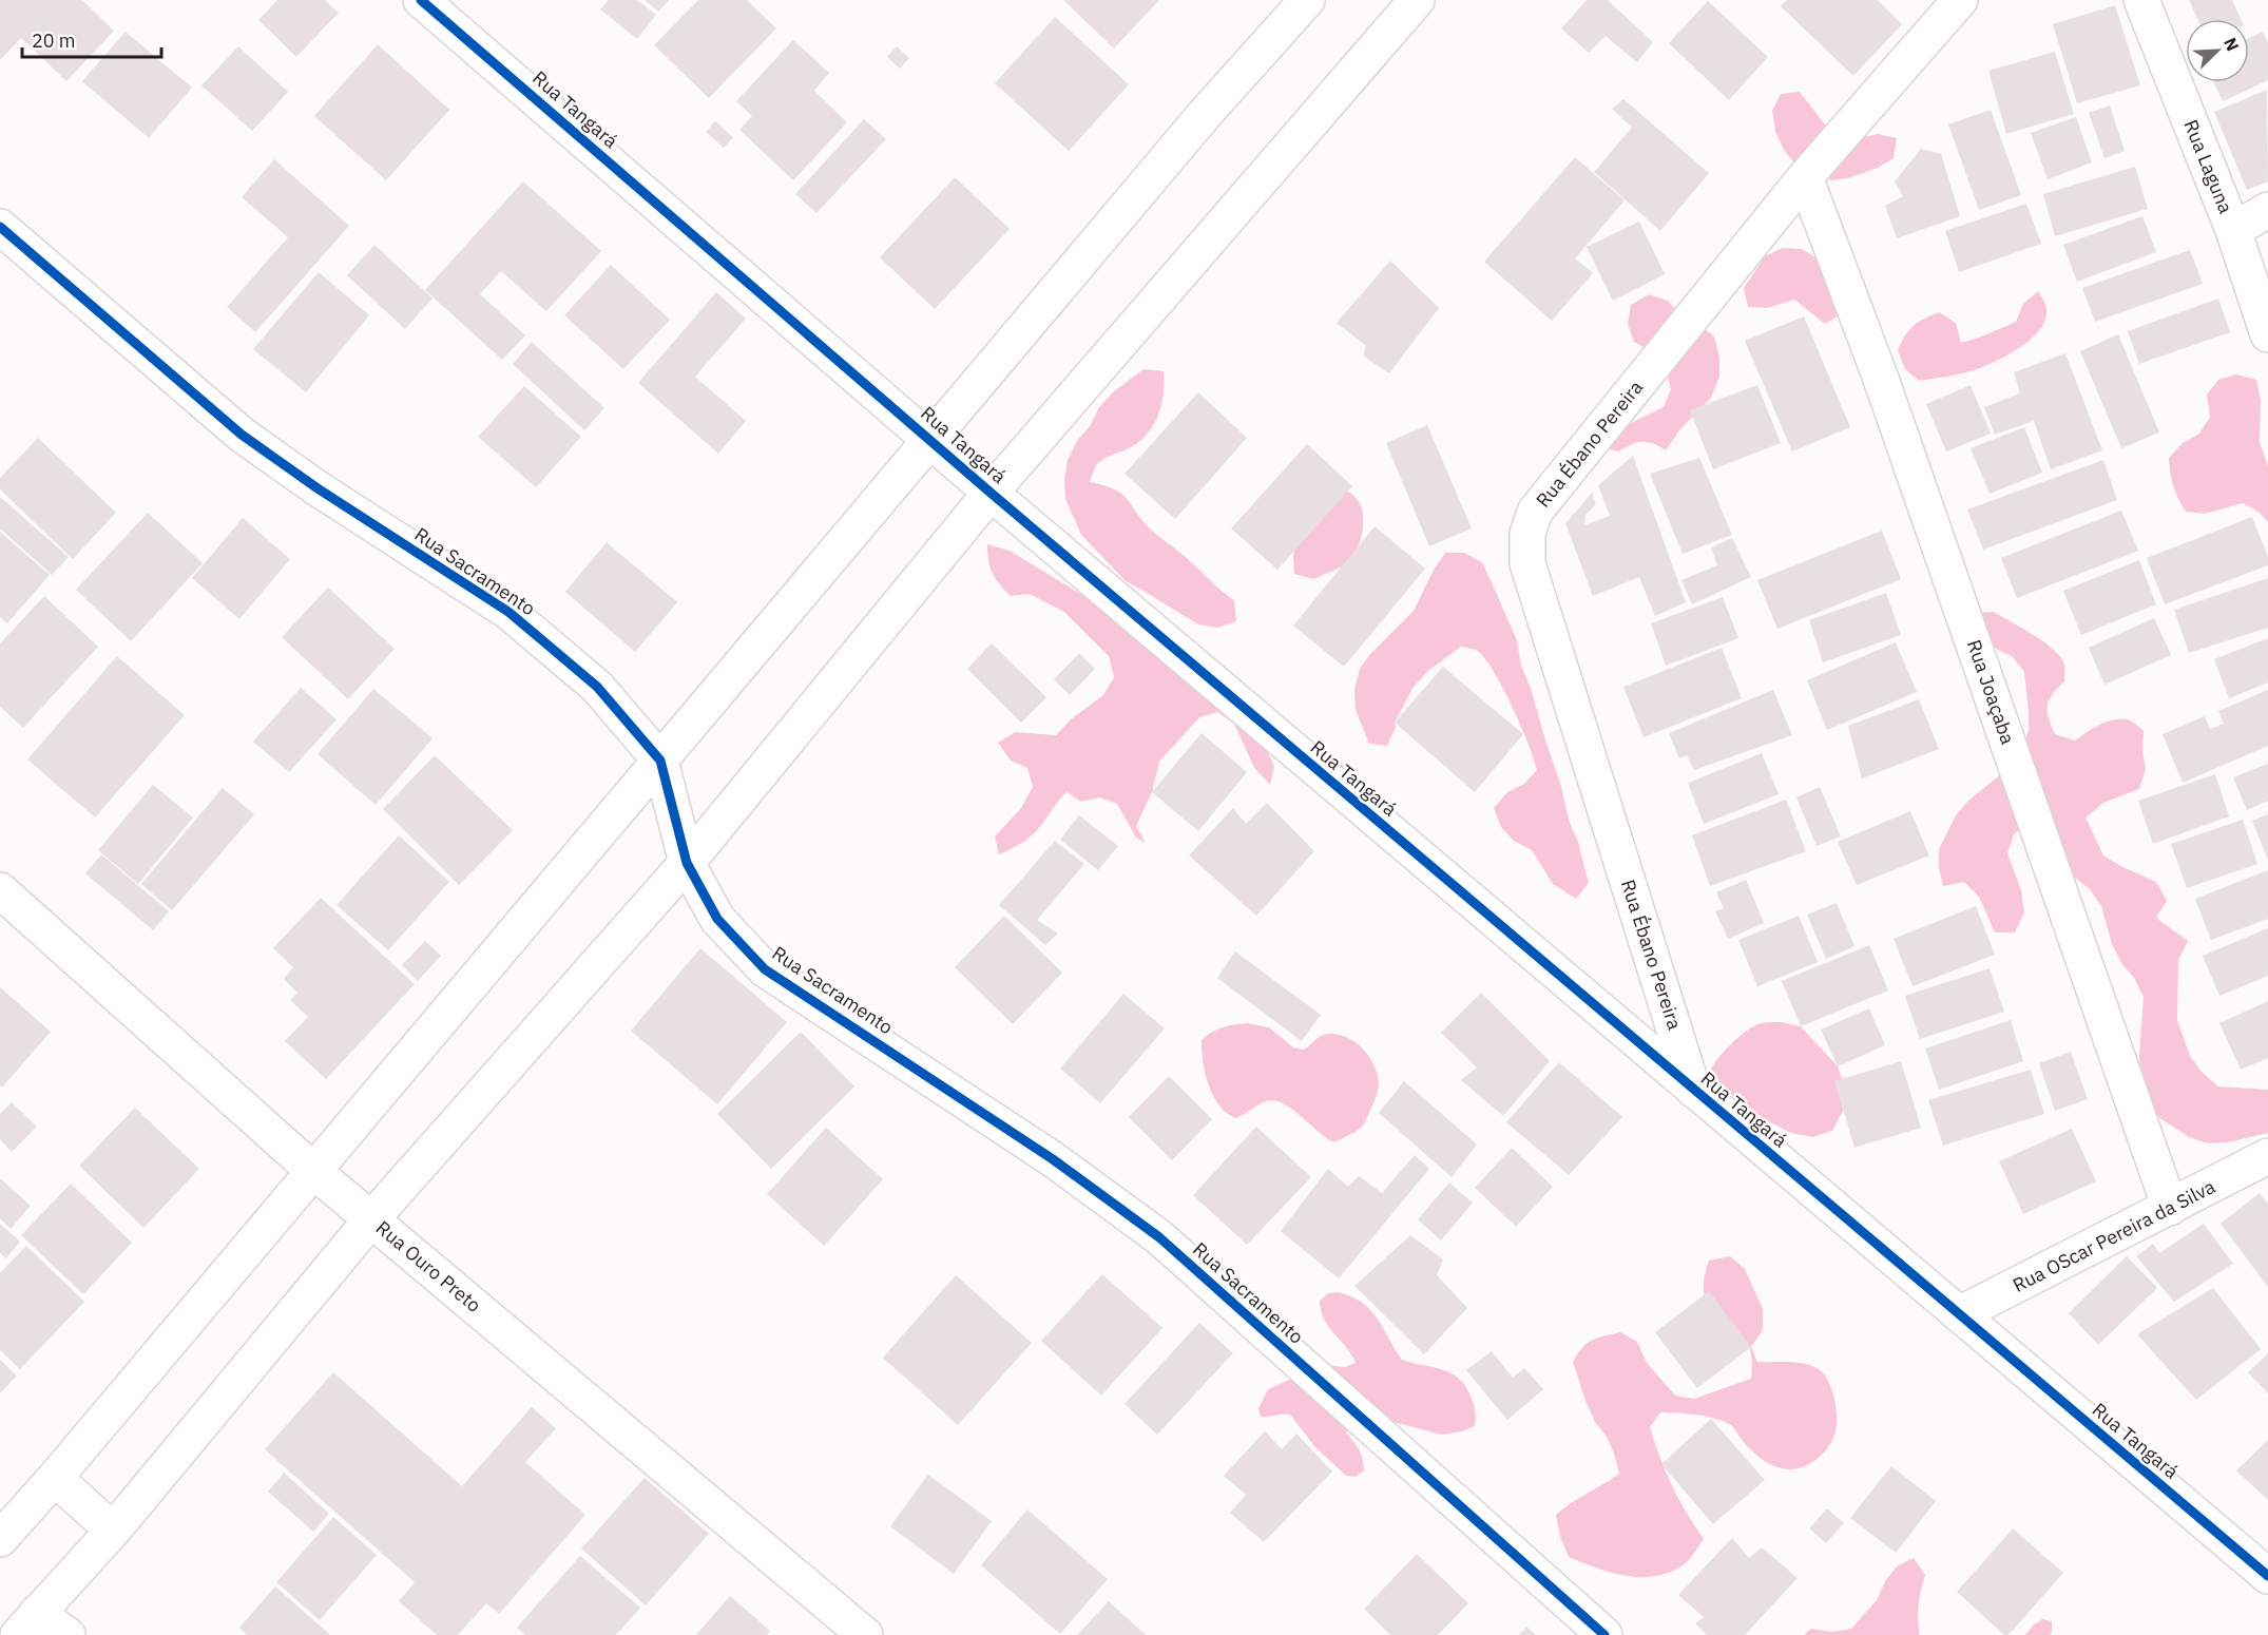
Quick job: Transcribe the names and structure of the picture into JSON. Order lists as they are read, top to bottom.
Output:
{
  "streets": {
    "street": [
      "Rua Tangará",
      "Rua Laguna",
      "Rua Ébano Pereira",
      "Rua Sacramento",
      "Rua Joaçaba",
      "Rua OScar Pereira da Silva",
      "Rua Ouro Preto"
    ]
  },
  "crossings": [
    ["Rua Tangará", "Rua Ébano Pereira"],
    ["Rua Tangará", "Rua OScar Pereira da Silva"],
    ["Rua Ébano Pereira", "Rua Joaçaba"],
    ["Rua Joaçaba", "Rua OScar Pereira da Silva"]
  ],
  "scale_bar": "20 m",
  "north": "top right"
}
